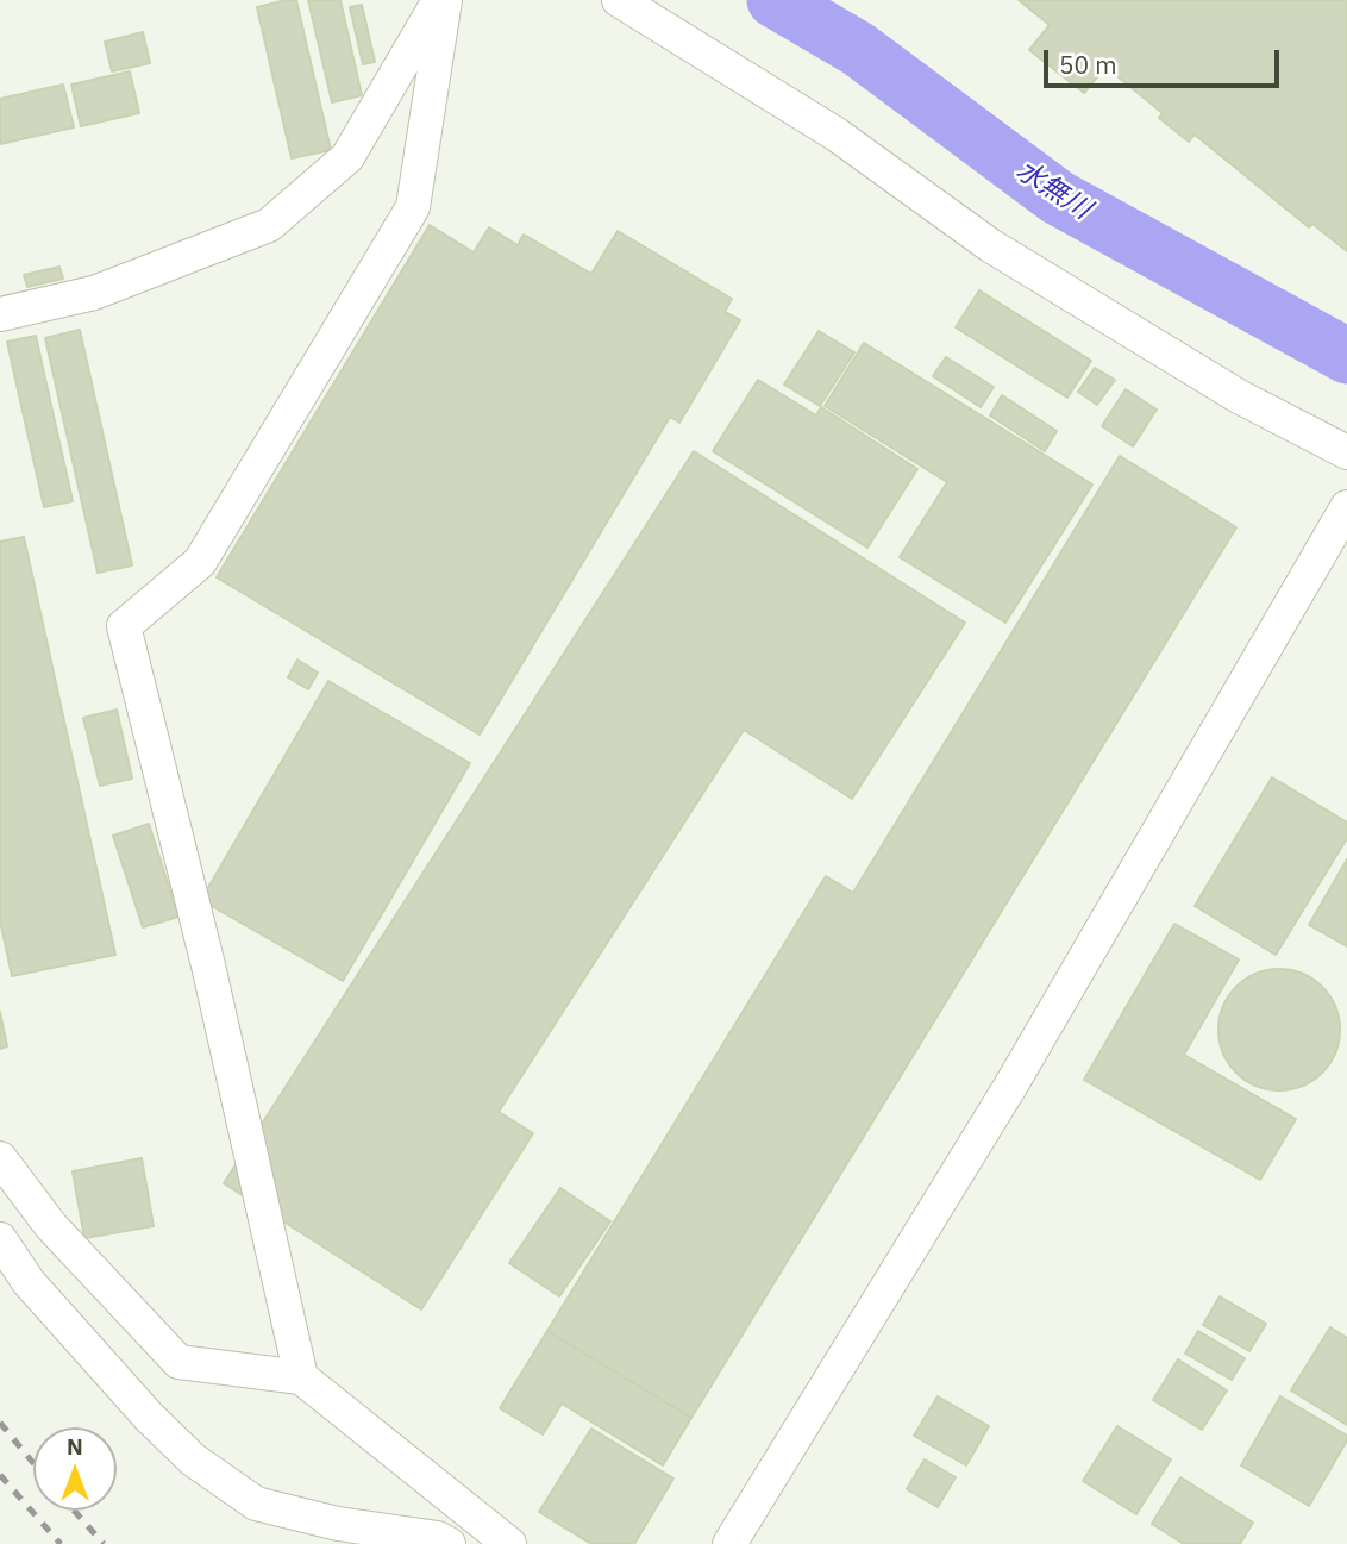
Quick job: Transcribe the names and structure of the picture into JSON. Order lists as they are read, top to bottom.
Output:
{
  "water": ["水無川"],
  "scale_bar": "50 m",
  "north": "top"
}
